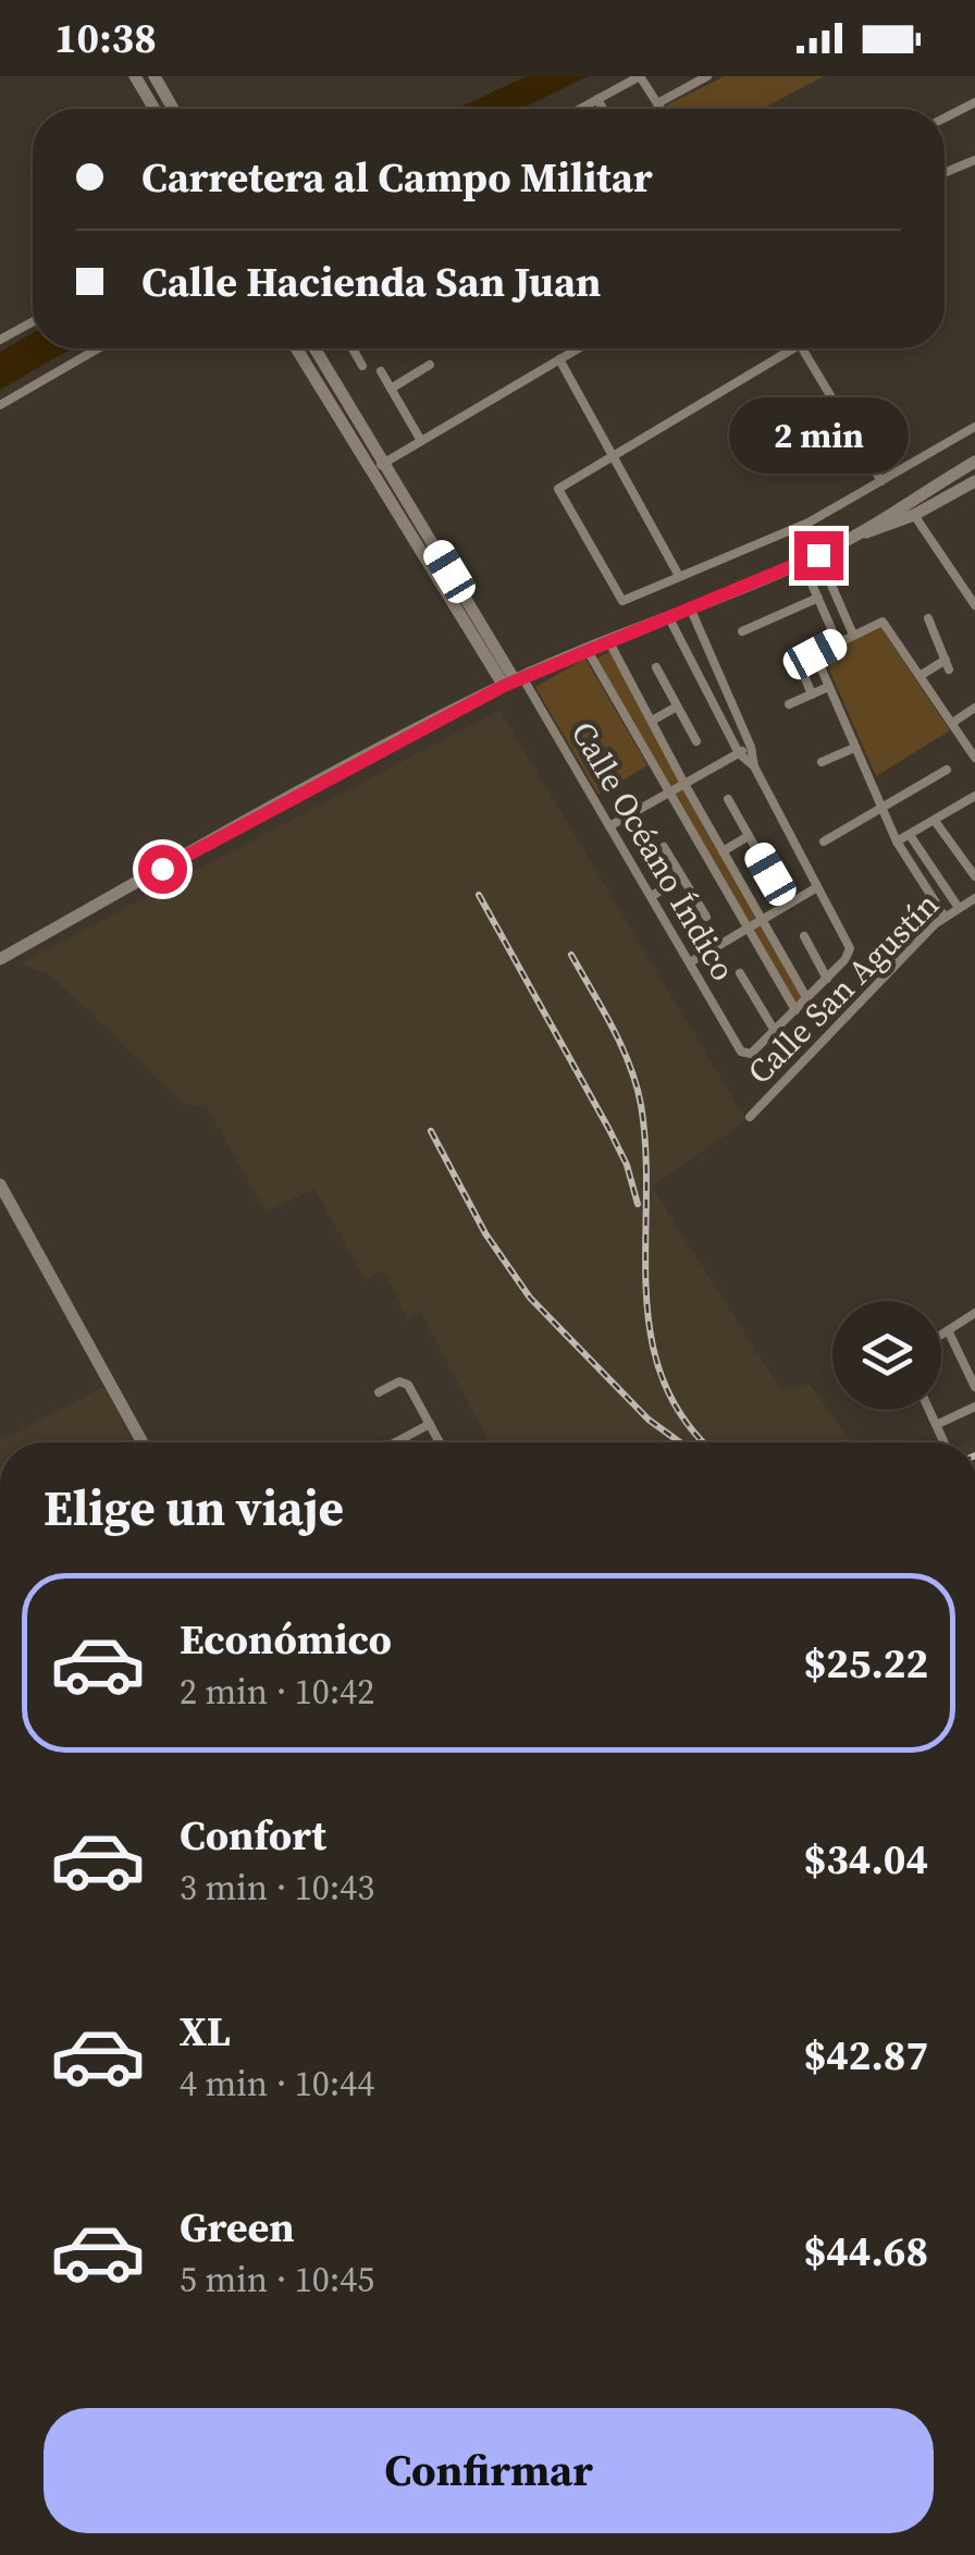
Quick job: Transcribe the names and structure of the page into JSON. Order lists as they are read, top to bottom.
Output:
{
  "streets": {
    "street": ["Calle Océano Índico", "Calle San Agustín"]
  },
  "page": {
    "status": "10:38",
    "banner": ["Carretera al Campo Militar", "Calle Hacienda San Juan"],
    "bubble": "2 min",
    "heading": "Elige un viaje",
    "list": [
      {
        "name": "Económico",
        "note": "2 min · 10:42",
        "value": "$25.22"
      },
      {
        "name": "Confort",
        "note": "3 min · 10:43",
        "value": "$34.04"
      },
      {
        "name": "XL",
        "note": "4 min · 10:44",
        "value": "$42.87"
      },
      {
        "name": "Green",
        "note": "5 min · 10:45",
        "value": "$44.68"
      }
    ],
    "buttons": "Confirmar"
  }
}
